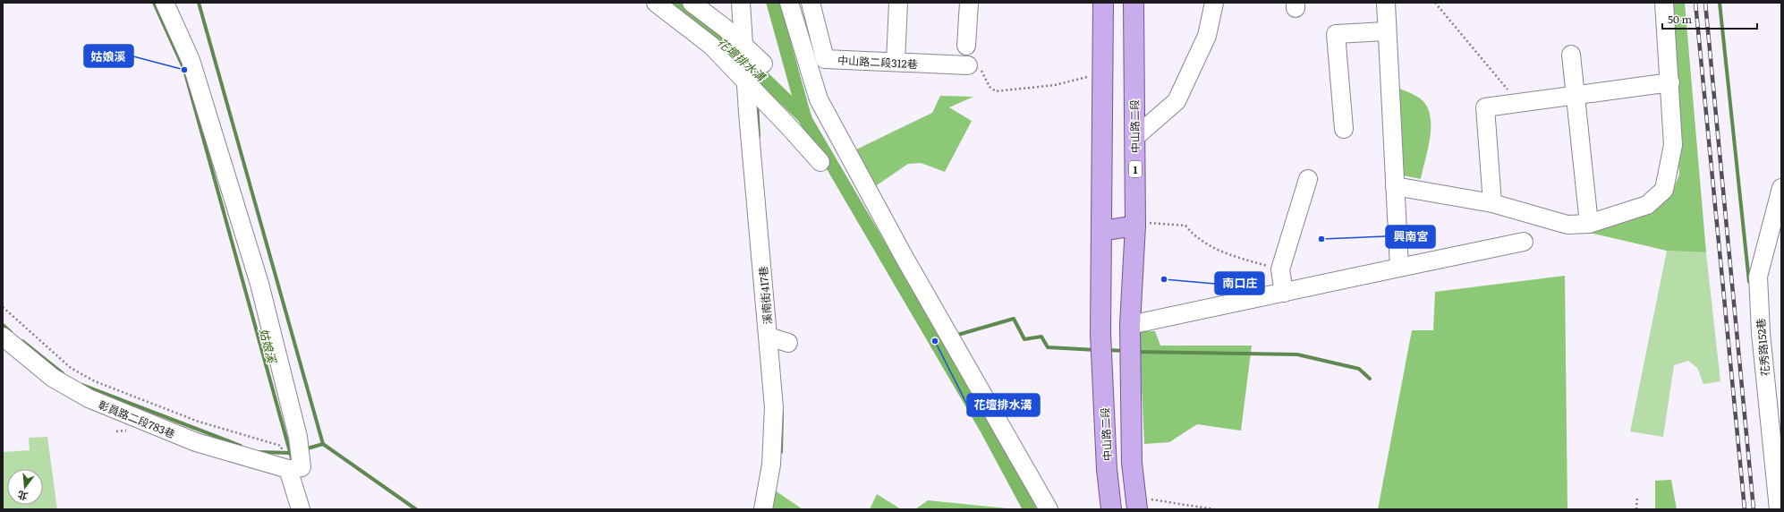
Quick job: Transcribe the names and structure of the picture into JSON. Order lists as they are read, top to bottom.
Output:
{
  "streets": {
    "main road": ["中山路二段", "1"],
    "street": [
      "中山路二段312巷",
      "溪南街417巷",
      "花秀路152巷",
      "彰員路二段783巷"
    ]
  },
  "crossings": [
    ["中山路二段", "1"]
  ],
  "water": ["花壇排水溝", "姑娘溪"],
  "places": [
    "姑娘溪",
    "興南宮",
    "南口庄",
    "花壇排水溝"
  ],
  "scale_bar": "50 m",
  "north": "bottom"
}
